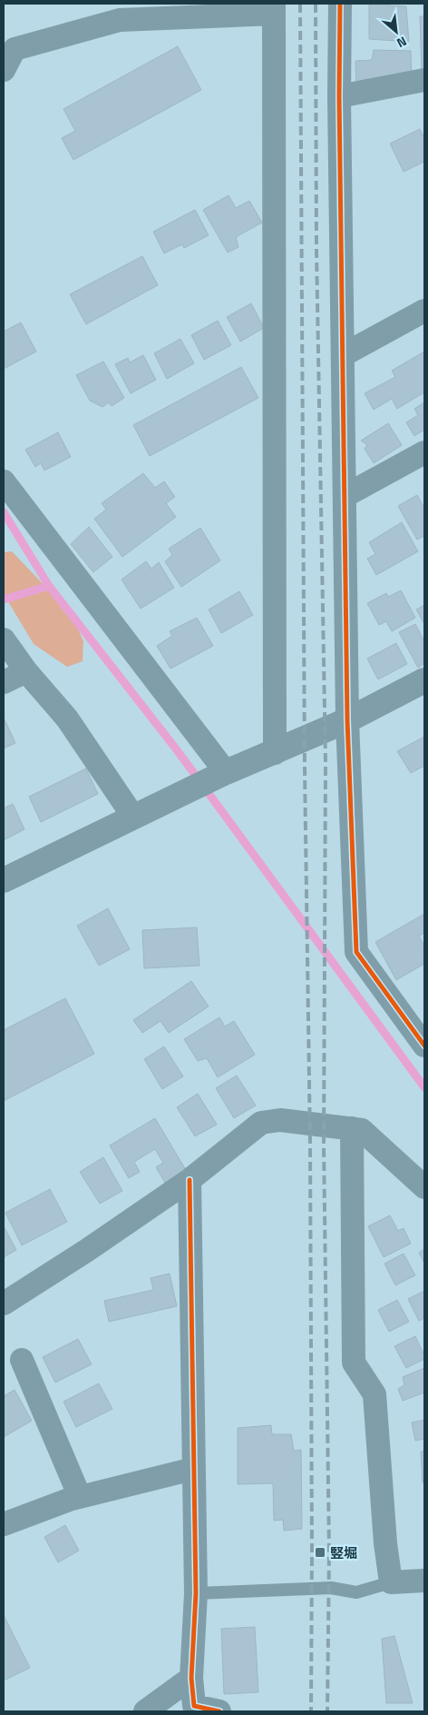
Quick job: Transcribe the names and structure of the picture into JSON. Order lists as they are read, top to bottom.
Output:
{
  "places": {
    "transit": ["竪堀"]
  },
  "north": "bottom right"
}
